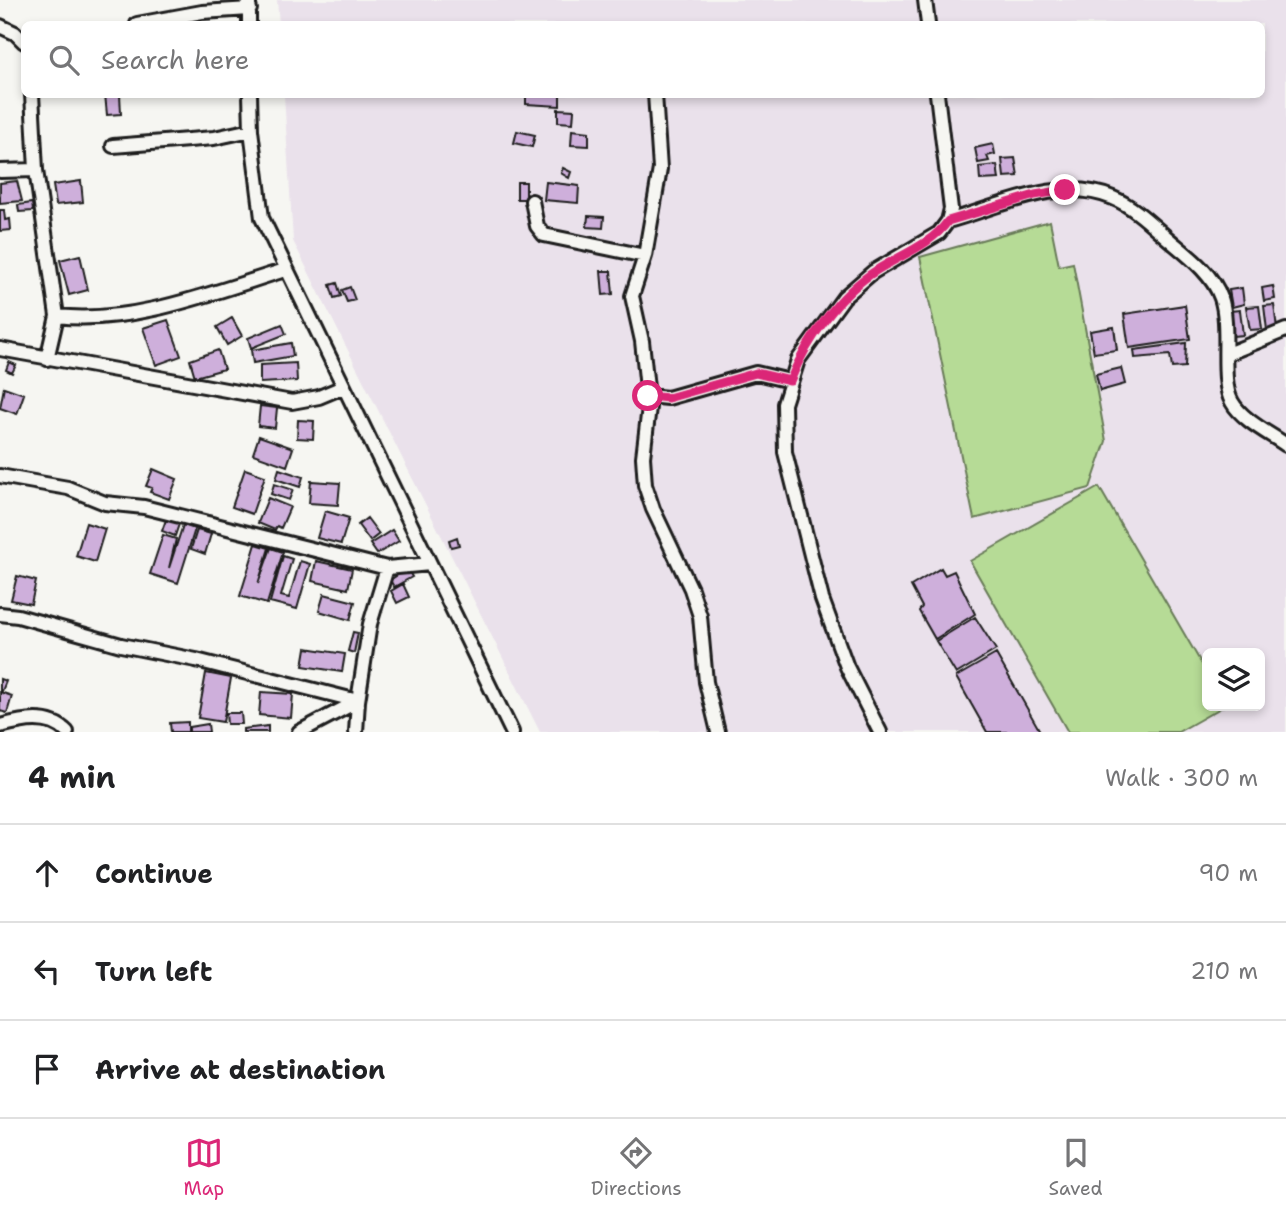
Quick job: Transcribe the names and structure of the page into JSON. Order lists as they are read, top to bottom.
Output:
{
  "page": {
    "search": "Search here",
    "heading": ["4 min", "Walk · 300 m"],
    "list": [
      ["Continue", "90 m"],
      ["Turn left", "210 m"],
      "Arrive at destination"
    ],
    "nav": ["Map", "Directions", "Saved"]
  }
}
